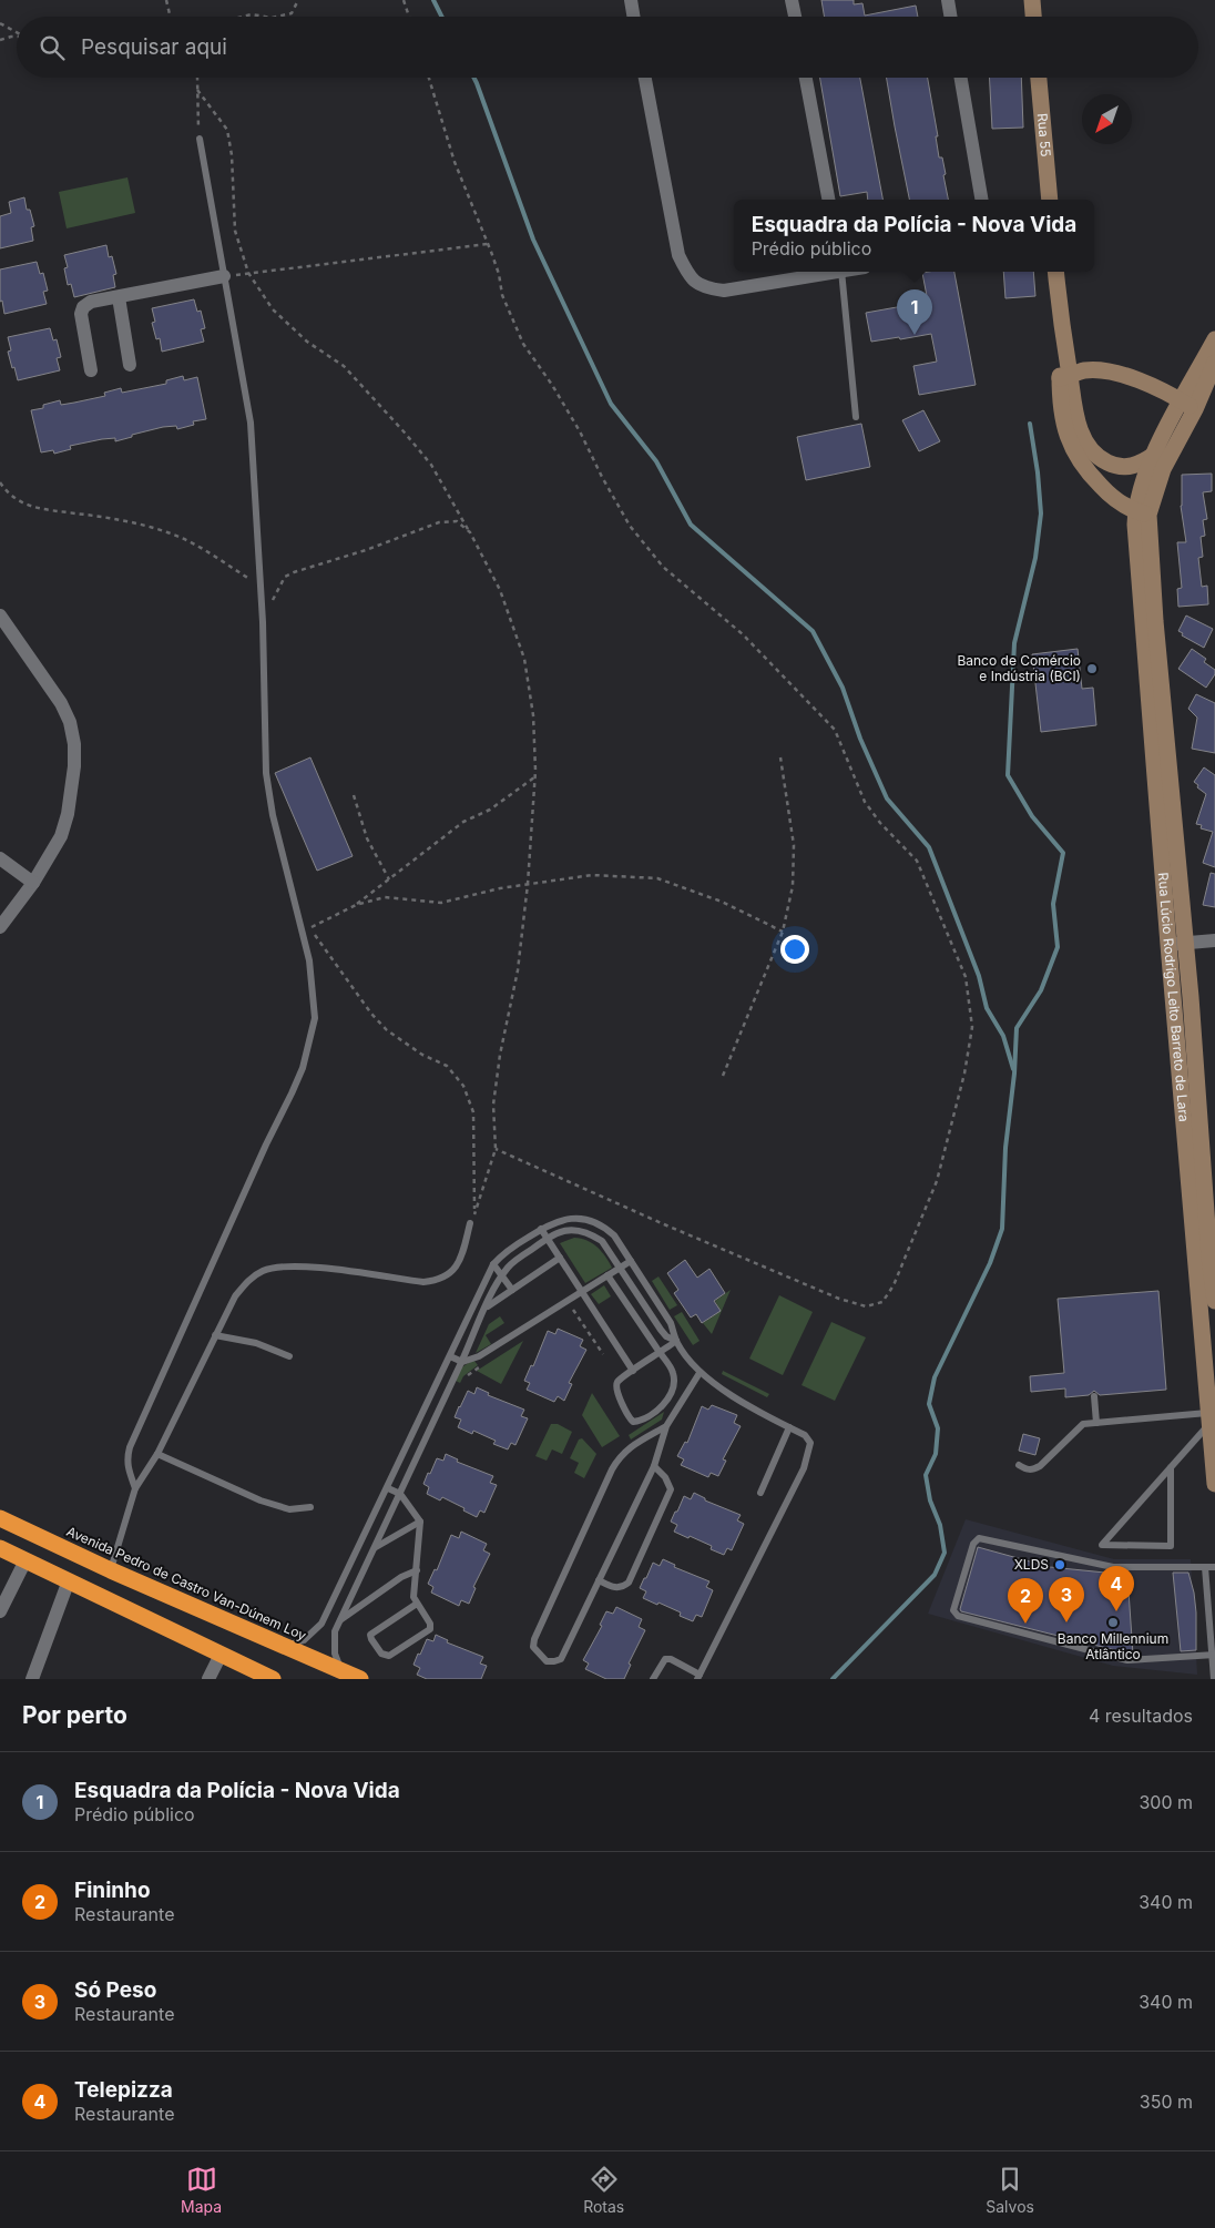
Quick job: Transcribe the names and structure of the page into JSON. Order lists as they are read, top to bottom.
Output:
{
  "streets": {
    "highway": ["Avenida Pedro de Castro Van-Dúnem Loy"],
    "street": ["Rua 55", "Rua Lúcio Rodrigo Leito Barreto de Lara"]
  },
  "places": ["Banco de Comércio e Indústria (BCI)", "XLDS", "Banco Millennium Atlântico"],
  "north": "bottom left",
  "page": {
    "search": "Pesquisar aqui",
    "popup": ["Esquadra da Polícia - Nova Vida", "Prédio público"],
    "pins": [
      "1",
      "4",
      "3",
      "2"
    ],
    "heading": ["Por perto", "4 resultados"],
    "list": [
      {
        "mark": "1",
        "name": "Esquadra da Polícia - Nova Vida",
        "note": "Prédio público",
        "value": "300 m"
      },
      {
        "mark": "2",
        "name": "Fininho",
        "note": "Restaurante",
        "value": "340 m"
      },
      {
        "mark": "3",
        "name": "Só Peso",
        "note": "Restaurante",
        "value": "340 m"
      },
      {
        "mark": "4",
        "name": "Telepizza",
        "note": "Restaurante",
        "value": "350 m"
      }
    ],
    "nav": ["Mapa", "Rotas", "Salvos"]
  }
}
